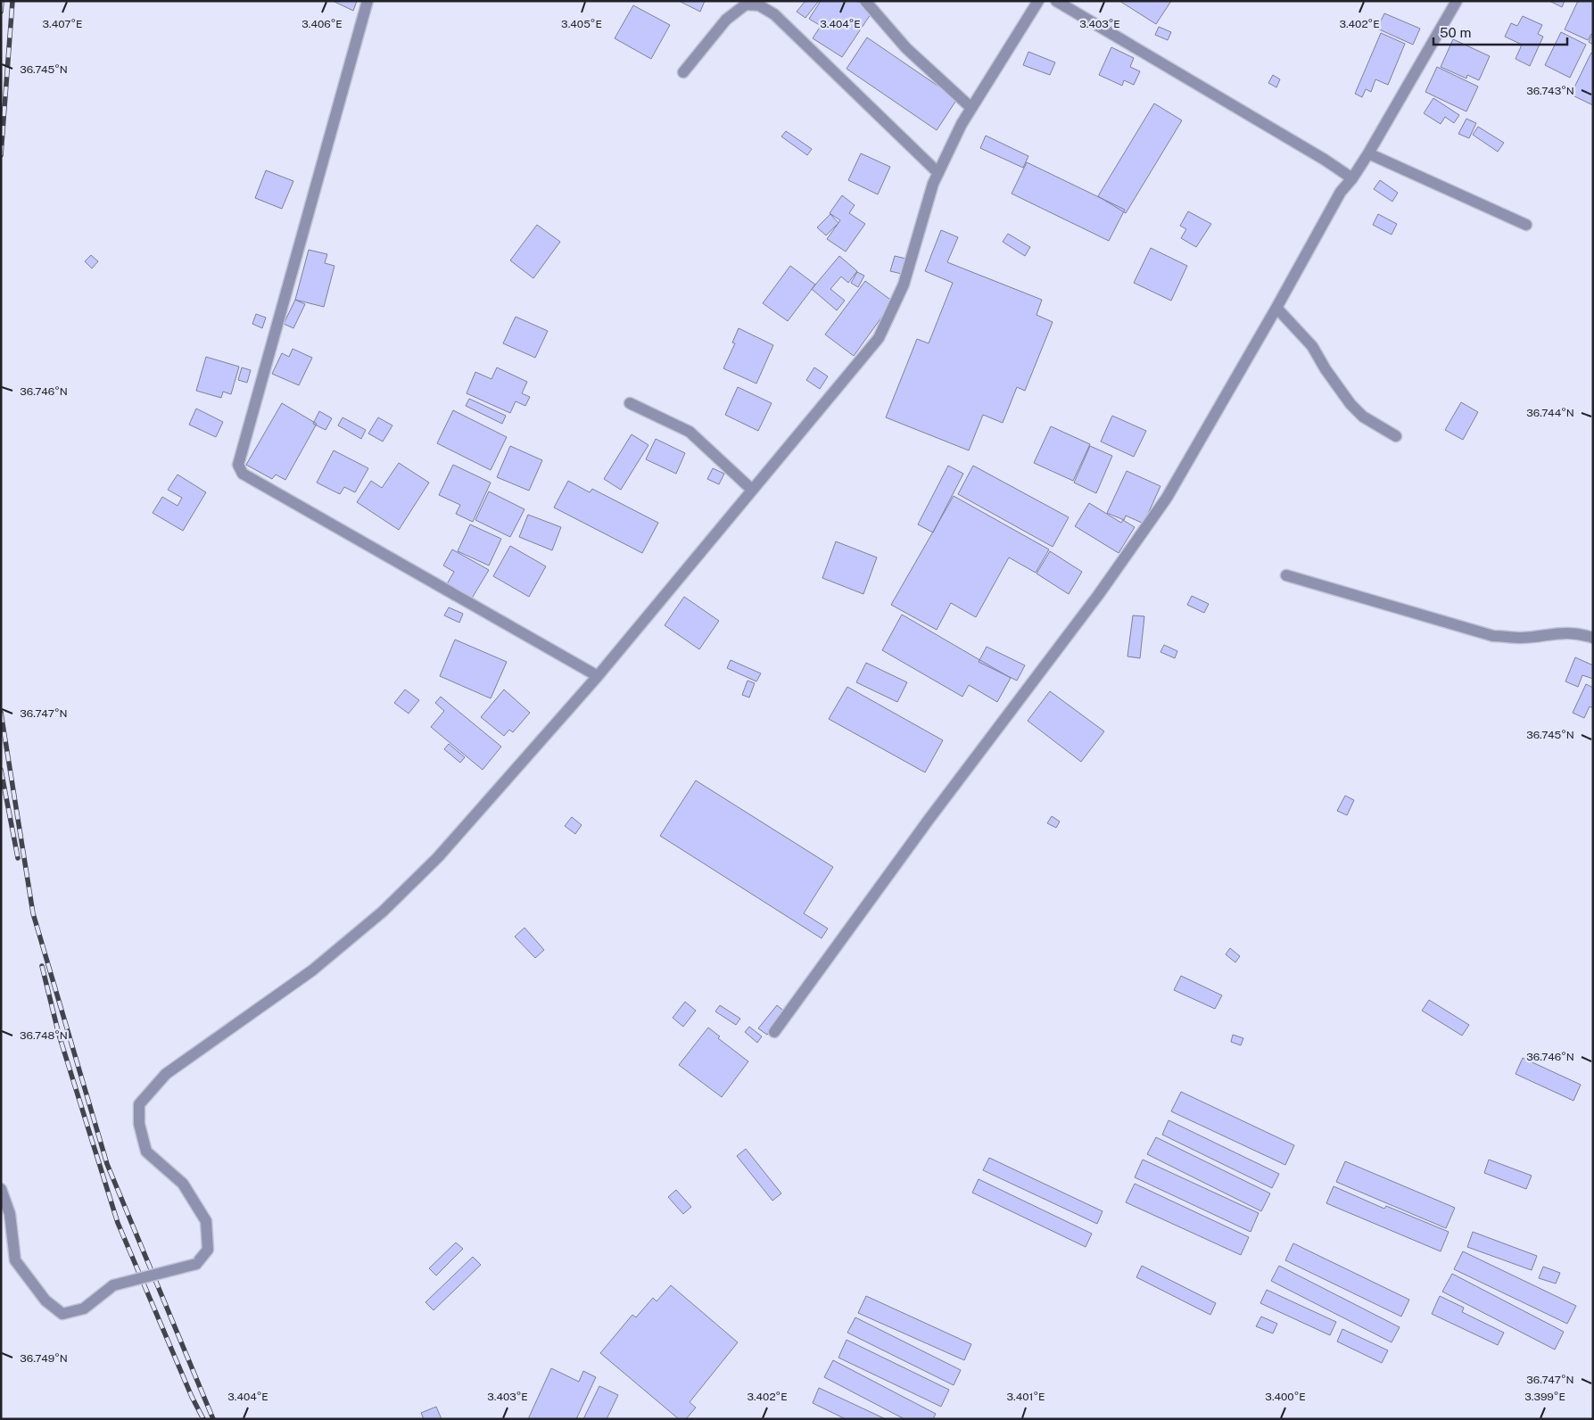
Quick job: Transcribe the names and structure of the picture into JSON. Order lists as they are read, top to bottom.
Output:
{
  "scale_bar": "50 m",
  "coordinates": [
    "3.406°E",
    "3.405°E",
    "3.404°E",
    "3.403°E",
    "3.402°E",
    "3.407°E",
    "36.745°N",
    "36.743°N",
    "36.746°N",
    "36.744°N",
    "36.747°N",
    "36.748°N",
    "36.749°N",
    "3.401°E",
    "3.400°E",
    "3.399°E"
  ]
}
